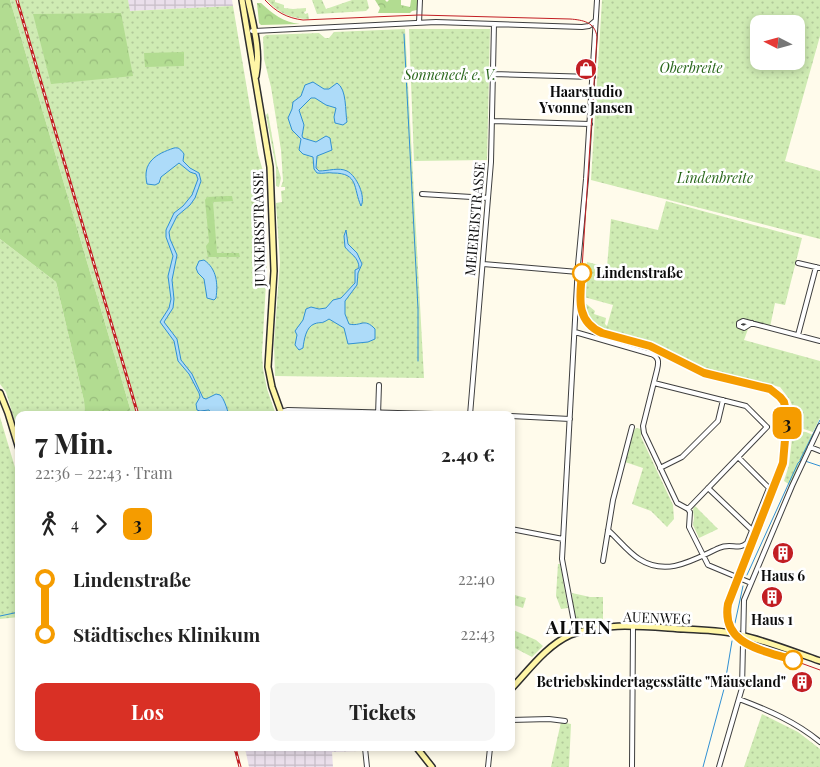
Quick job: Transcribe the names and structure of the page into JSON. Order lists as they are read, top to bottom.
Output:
{
  "streets": {
    "main road": ["JUNKERSSTRASSE", "AUENWEG"],
    "street": ["MEIEREISTRASSE"]
  },
  "districts": ["ALTEN"],
  "parks": ["Oberbreite", "Sonneneck e. V.", "Lindenbreite"],
  "places": {
    "shop": ["Haarstudio Yvonne Jansen"],
    "other": ["Lindenstraße"],
    "building": ["Haus 6", "Haus 1", "Betriebskindertagesstätte \"Mäuseland\""]
  },
  "lines": ["tram line 3"],
  "north": "left",
  "page": {
    "on_map": "3",
    "heading": ["7 Min.", "22:36 – 22:43 · Tram", "2.40 €"],
    "legs": ["4", "3"],
    "list": [
      {
        "name": "Lindenstraße",
        "value": "22:40"
      },
      {
        "name": "Städtisches Klinikum",
        "value": "22:43"
      }
    ],
    "buttons": ["Los", "Tickets"]
  }
}
